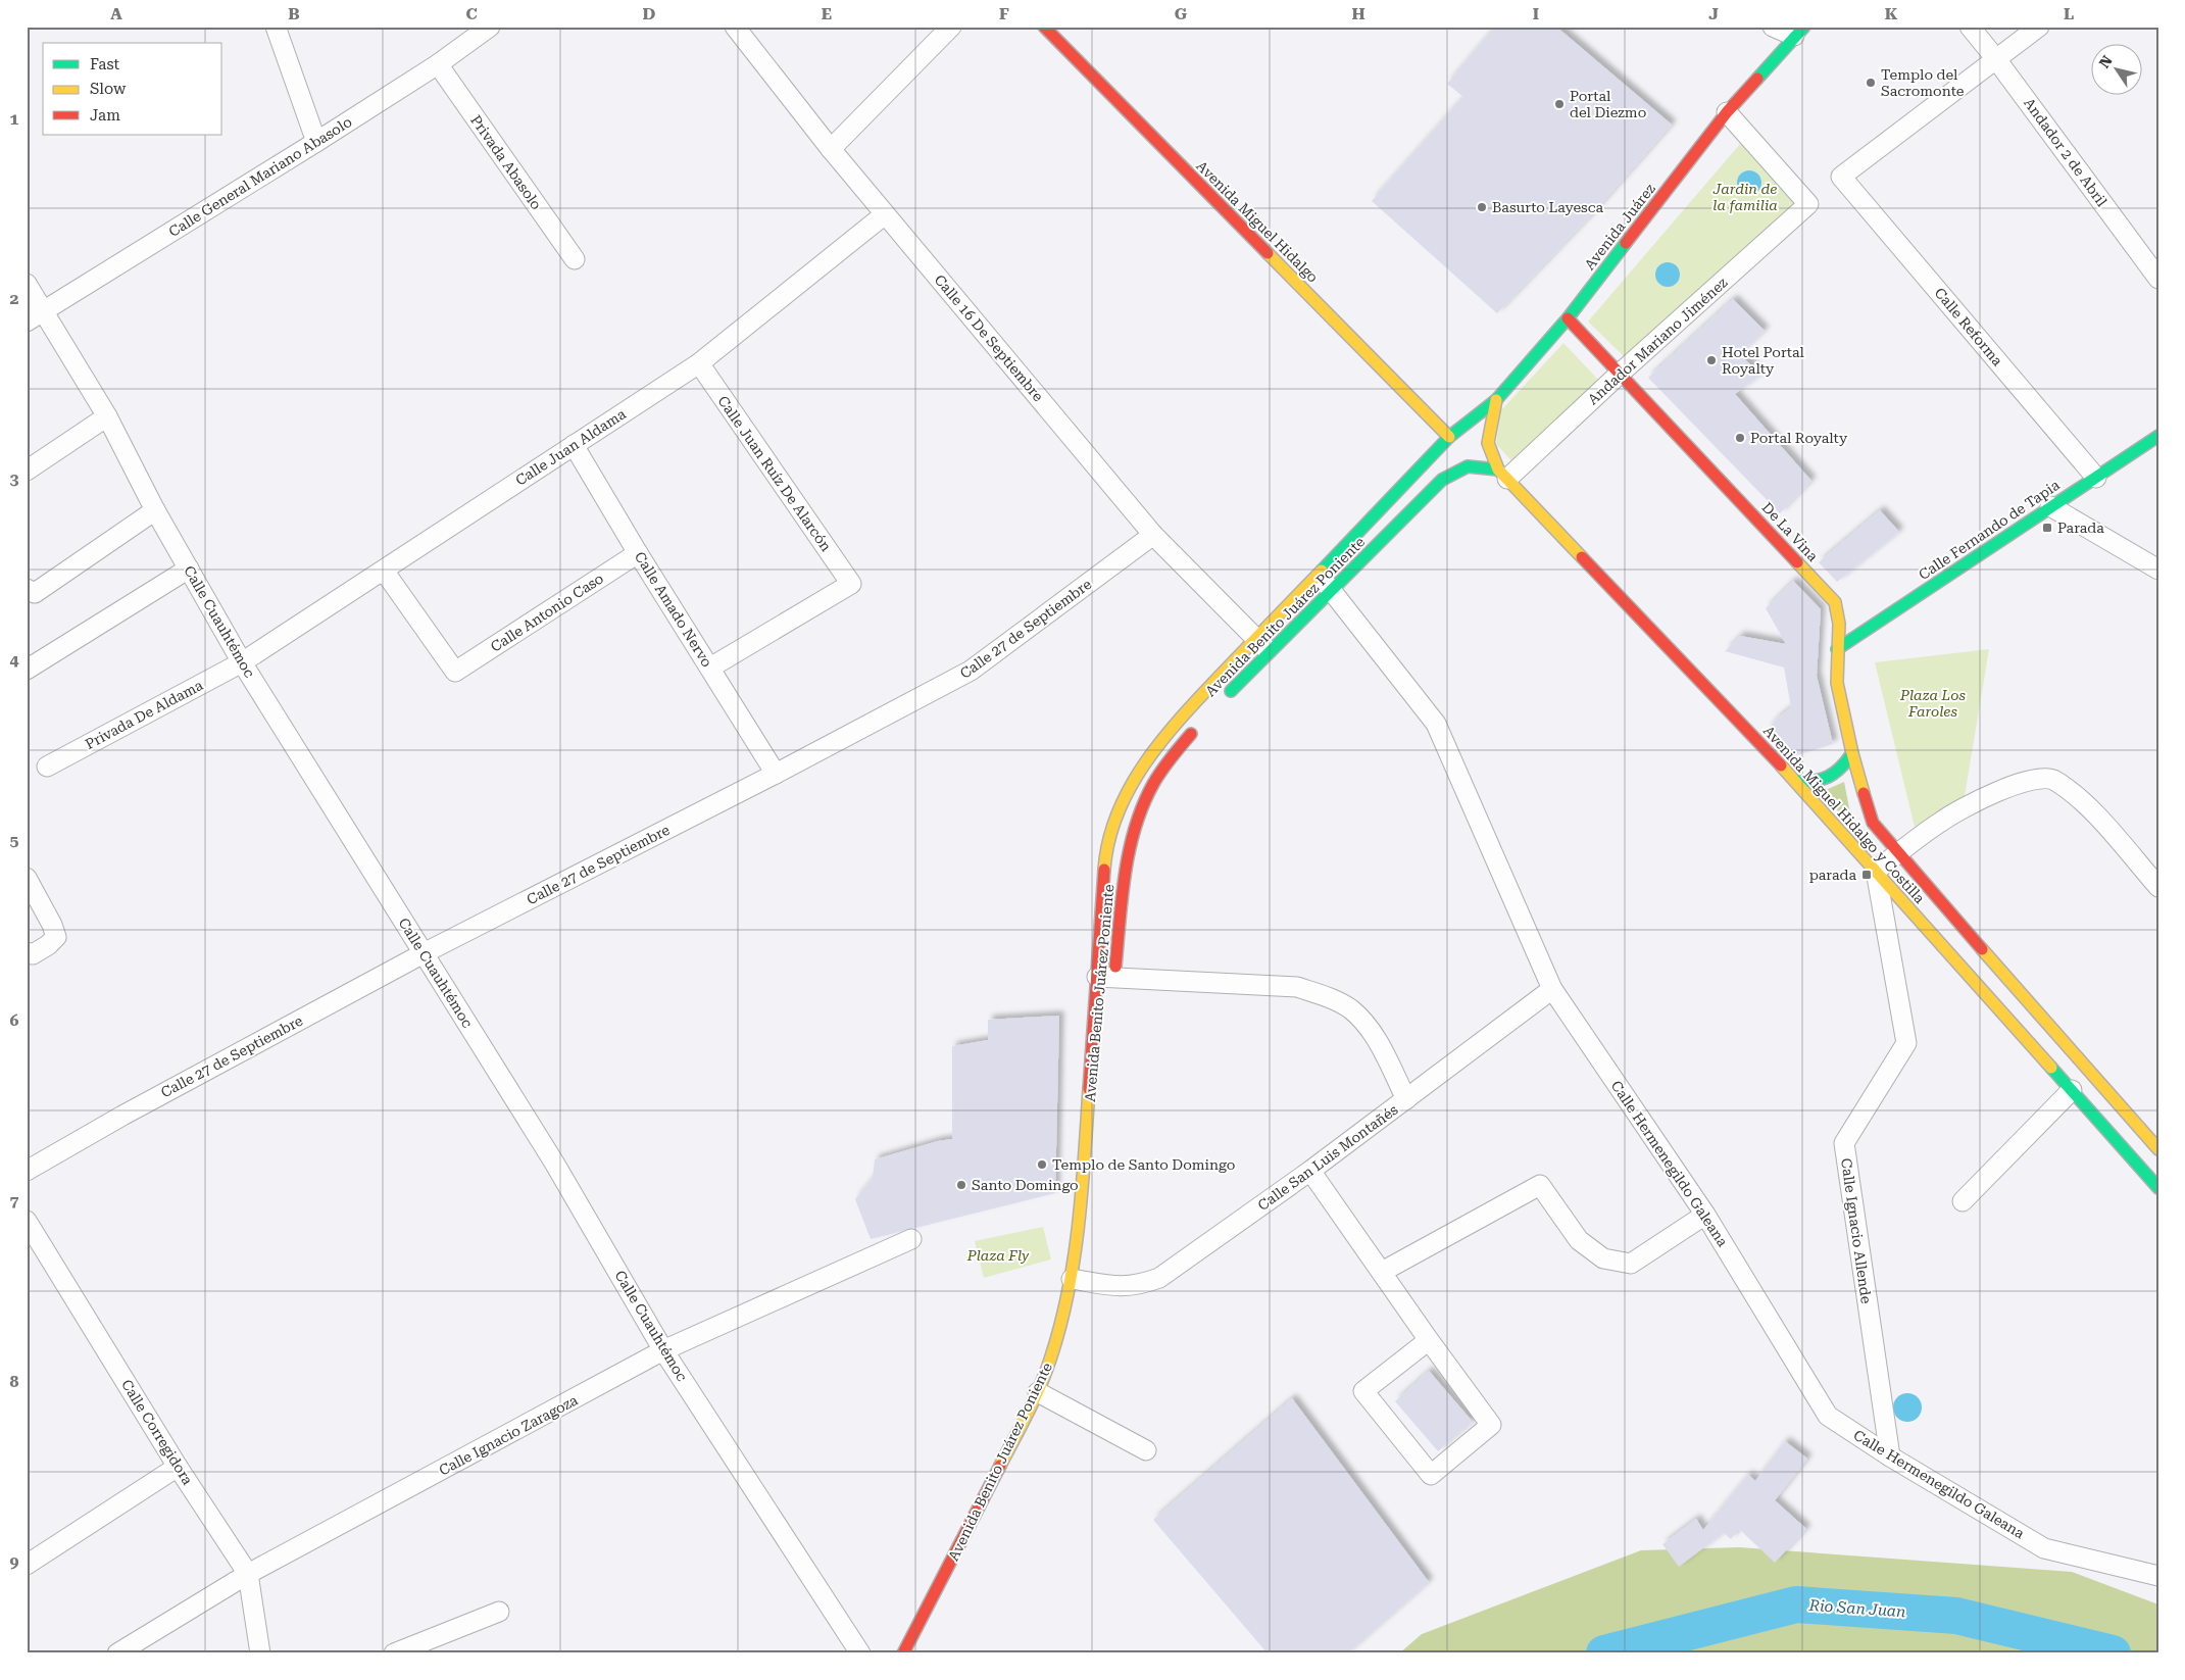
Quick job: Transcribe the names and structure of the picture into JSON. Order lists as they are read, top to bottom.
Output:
{
  "streets": {
    "street": [
      "Andador 2 de Abril",
      "Privada Abasolo",
      "Calle General Mariano Abasolo",
      "Avenida Miguel Hidalgo",
      "Avenida Juárez",
      "Calle Reforma",
      "Calle 16 De Septiembre",
      "Andador Mariano Jiménez",
      "Calle Juan Aldama",
      "Calle Juan Ruíz De Alarcón",
      "Calle Fernando de Tapia",
      "De La Vina",
      "Calle Amado Nervo",
      "Calle Antonio Caso",
      "Avenida Benito Juárez Poniente",
      "Calle Cuauhtémoc",
      "Calle 27 de Septiembre",
      "Privada De Aldama",
      "Avenida Miguel Hidalgo y Costilla",
      "Calle San Luis Montañés",
      "Calle Hermenegildo Galeana",
      "Calle Ignacio Allende",
      "Calle Corregidora",
      "Calle Ignacio Zaragoza"
    ]
  },
  "crossings": [
    ["Andador 2 de Abril", "Calle Reforma"],
    ["Privada Abasolo", "Calle General Mariano Abasolo"],
    ["Calle General Mariano Abasolo", "Calle Cuauhtémoc"],
    ["Avenida Miguel Hidalgo", "Avenida Juárez"],
    ["Avenida Miguel Hidalgo", "Avenida Benito Juárez Poniente"],
    ["Avenida Juárez", "Andador Mariano Jiménez"],
    ["Avenida Juárez", "De La Vina"],
    ["Avenida Juárez", "Avenida Benito Juárez Poniente"],
    ["Calle Reforma", "Calle Fernando de Tapia"],
    ["Calle 16 De Septiembre", "Calle Juan Aldama"],
    ["Calle 16 De Septiembre", "Avenida Benito Juárez Poniente"],
    ["Calle 16 De Septiembre", "Calle 27 de Septiembre"],
    ["Andador Mariano Jiménez", "De La Vina"],
    ["Andador Mariano Jiménez", "Avenida Benito Juárez Poniente"],
    ["Andador Mariano Jiménez", "Avenida Miguel Hidalgo y Costilla"],
    ["Calle Juan Aldama", "Calle Juan Ruíz De Alarcón"],
    ["Calle Juan Aldama", "Calle Amado Nervo"],
    ["Calle Juan Aldama", "Calle Antonio Caso"],
    ["Calle Juan Aldama", "Calle Cuauhtémoc"],
    ["Calle Juan Aldama", "Privada De Aldama"],
    ["Calle Juan Ruíz De Alarcón", "Calle Amado Nervo"],
    ["Calle Fernando de Tapia", "De La Vina"],
    ["De La Vina", "Avenida Miguel Hidalgo y Costilla"],
    ["Calle Amado Nervo", "Calle Antonio Caso"],
    ["Calle Amado Nervo", "Calle 27 de Septiembre"],
    ["Avenida Benito Juárez Poniente", "Avenida Miguel Hidalgo y Costilla"],
    ["Avenida Benito Juárez Poniente", "Calle San Luis Montañés"],
    ["Avenida Benito Juárez Poniente", "Calle Hermenegildo Galeana"],
    ["Calle Cuauhtémoc", "Calle 27 de Septiembre"],
    ["Calle Cuauhtémoc", "Privada De Aldama"],
    ["Calle Cuauhtémoc", "Calle Ignacio Zaragoza"],
    ["Avenida Miguel Hidalgo y Costilla", "Calle Ignacio Allende"],
    ["Calle San Luis Montañés", "Calle Hermenegildo Galeana"],
    ["Calle Hermenegildo Galeana", "Calle Ignacio Allende"],
    ["Calle Corregidora", "Calle Ignacio Zaragoza"]
  ],
  "water": ["Rio San Juan"],
  "parks": ["Jardin de la familia", "Plaza Los Faroles", "Plaza Fly"],
  "places": {
    "other": [
      "Templo del Sacromonte",
      "Portal del Diezmo",
      "Basurto Layesca",
      "Hotel Portal Royalty",
      "Portal Royalty",
      "Templo de Santo Domingo",
      "Santo Domingo"
    ],
    "transit": ["Parada", "parada"]
  },
  "legend": ["Fast", "Slow", "Jam"],
  "north": "top left",
  "grid": {
    "columns": [
      "A",
      "B",
      "C",
      "D",
      "E",
      "F",
      "G",
      "H",
      "I",
      "J",
      "K",
      "L"
    ],
    "rows": [
      "1",
      "2",
      "3",
      "4",
      "5",
      "6",
      "7",
      "8",
      "9"
    ]
  }
}
